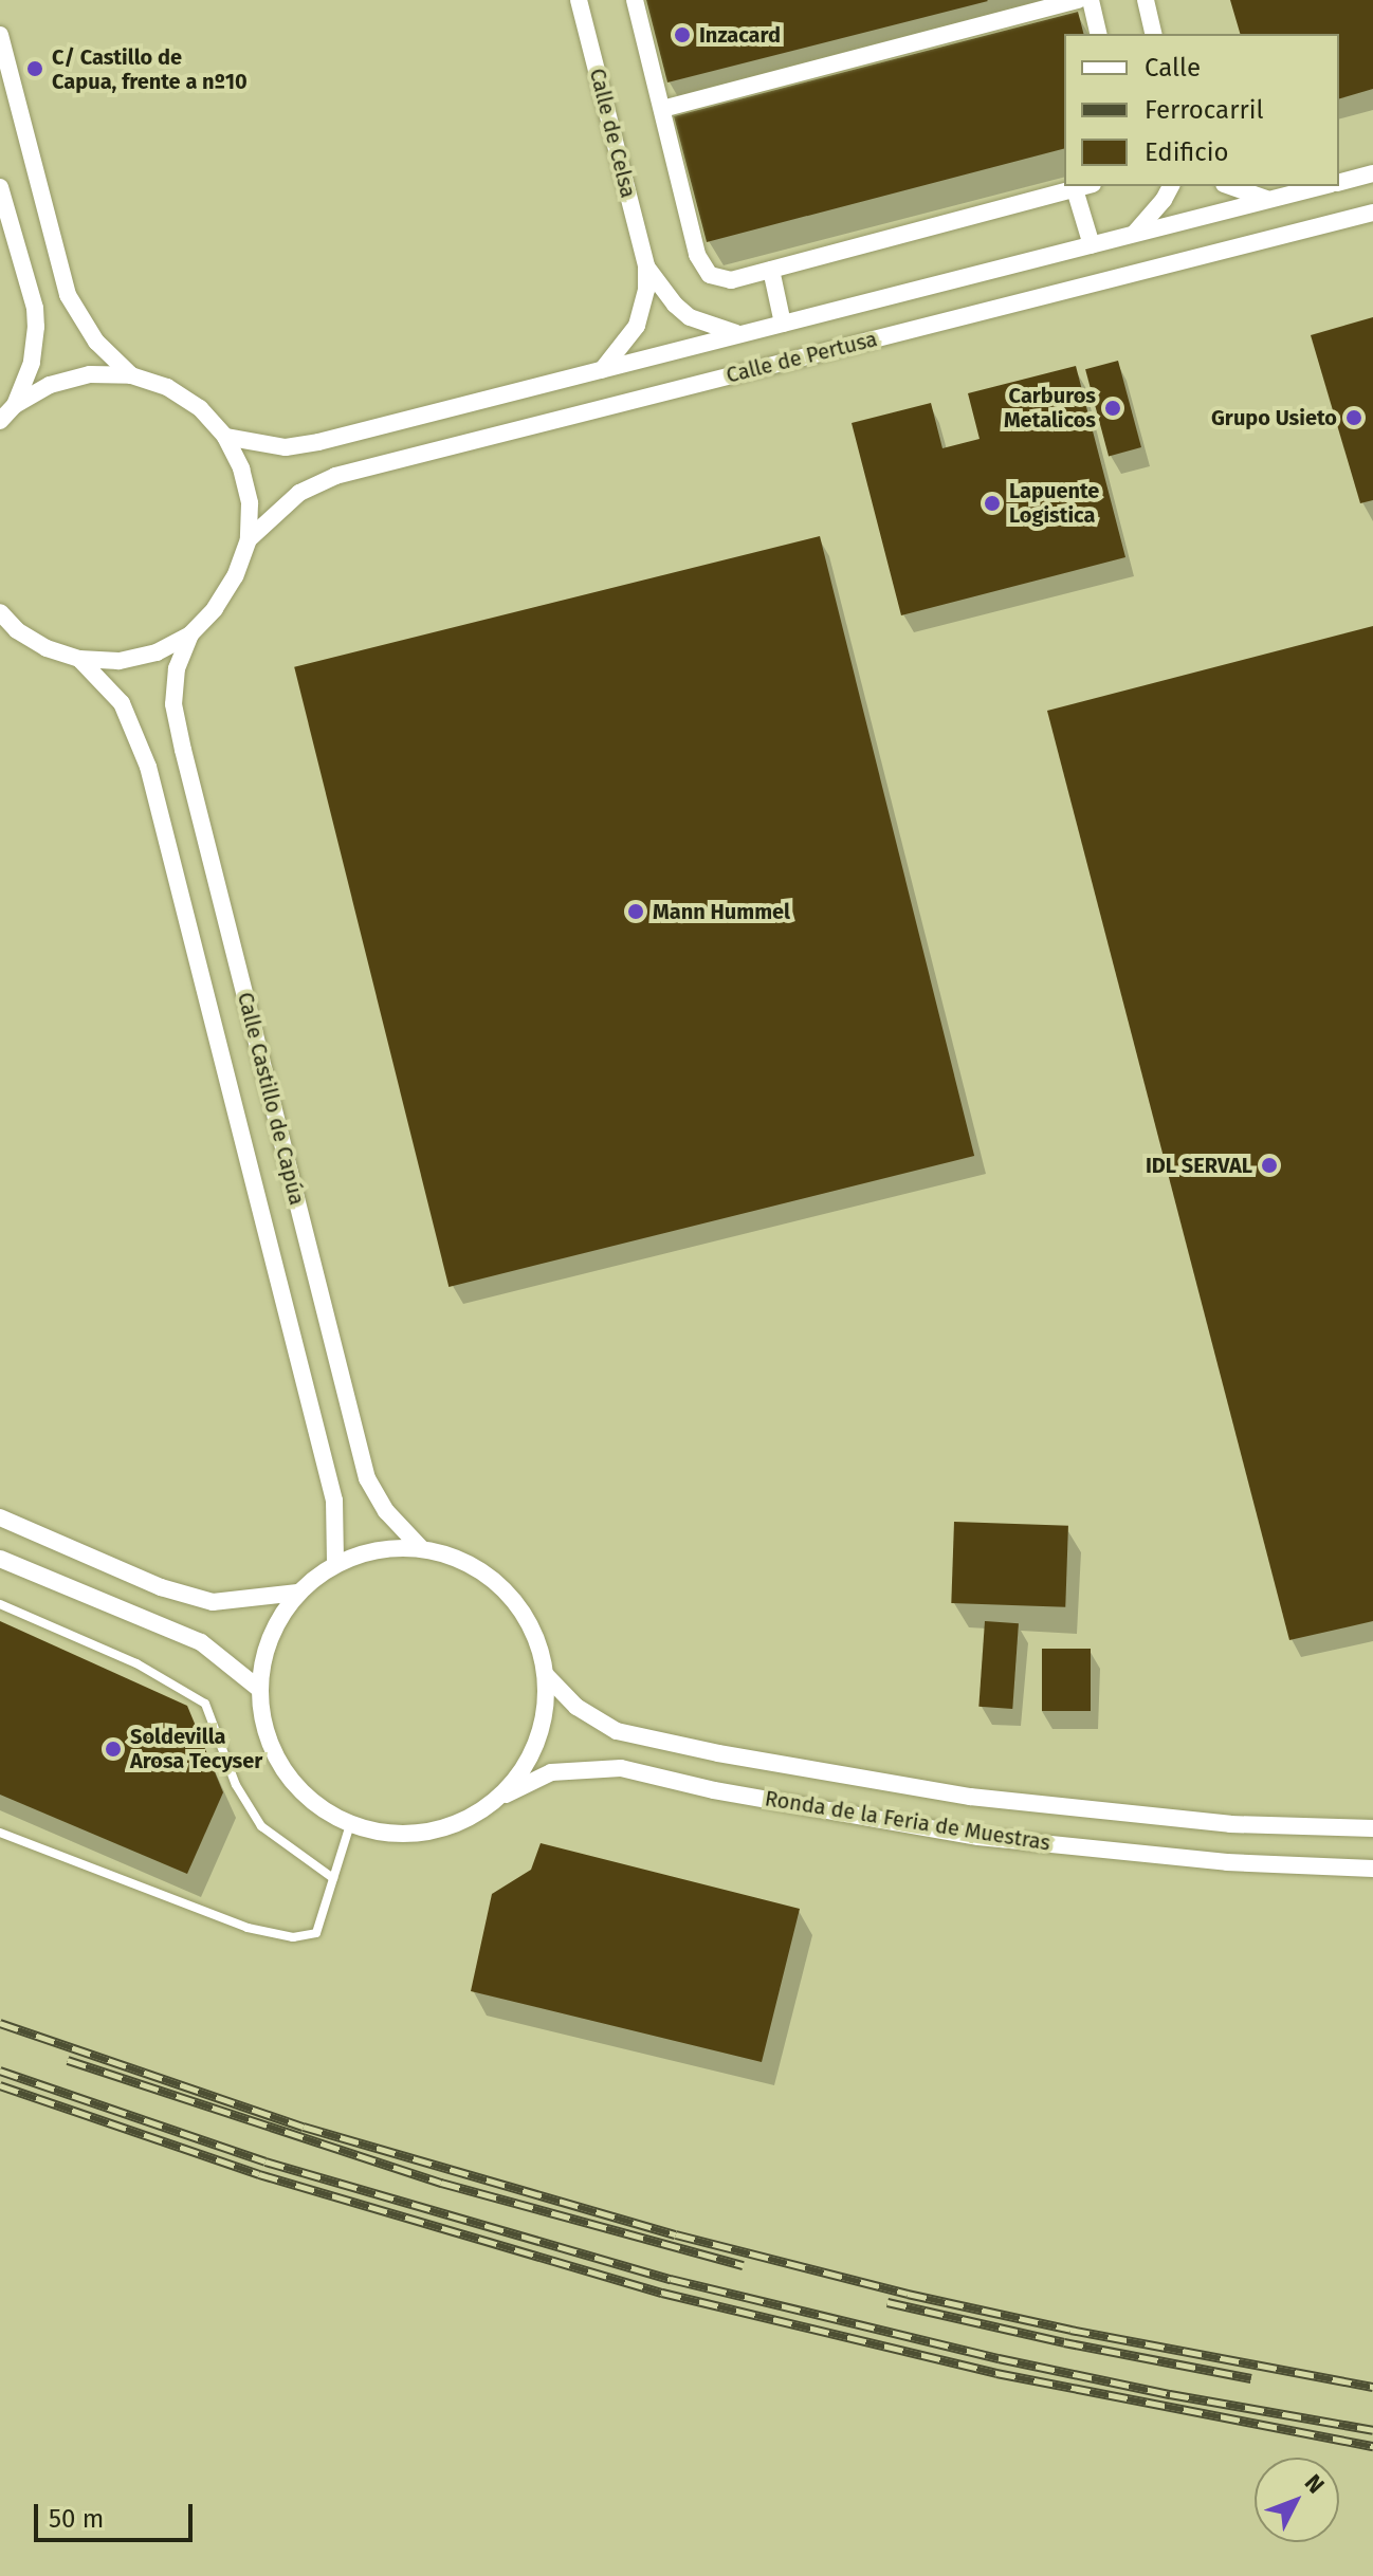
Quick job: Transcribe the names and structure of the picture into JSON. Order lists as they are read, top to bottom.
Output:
{
  "streets": {
    "street": [
      "Calle de Celsa",
      "Calle de Pertusa",
      "Calle Castillo de Capúa",
      "Ronda de la Feria de Muestras"
    ]
  },
  "crossings": [
    ["Calle de Celsa", "Calle de Pertusa"],
    ["Calle Castillo de Capúa", "Ronda de la Feria de Muestras"]
  ],
  "places": [
    "Inzacard",
    "C/ Castillo de Capua, frente a nº10",
    "Carburos Metalicos",
    "Grupo Usieto",
    "Lapuente Logistica",
    "Mann Hummel",
    "IDL SERVAL",
    "Soldevilla Arosa Tecyser"
  ],
  "legend": ["Calle", "Ferrocarril", "Edificio"],
  "scale_bar": "50 m",
  "north": "top right"
}
